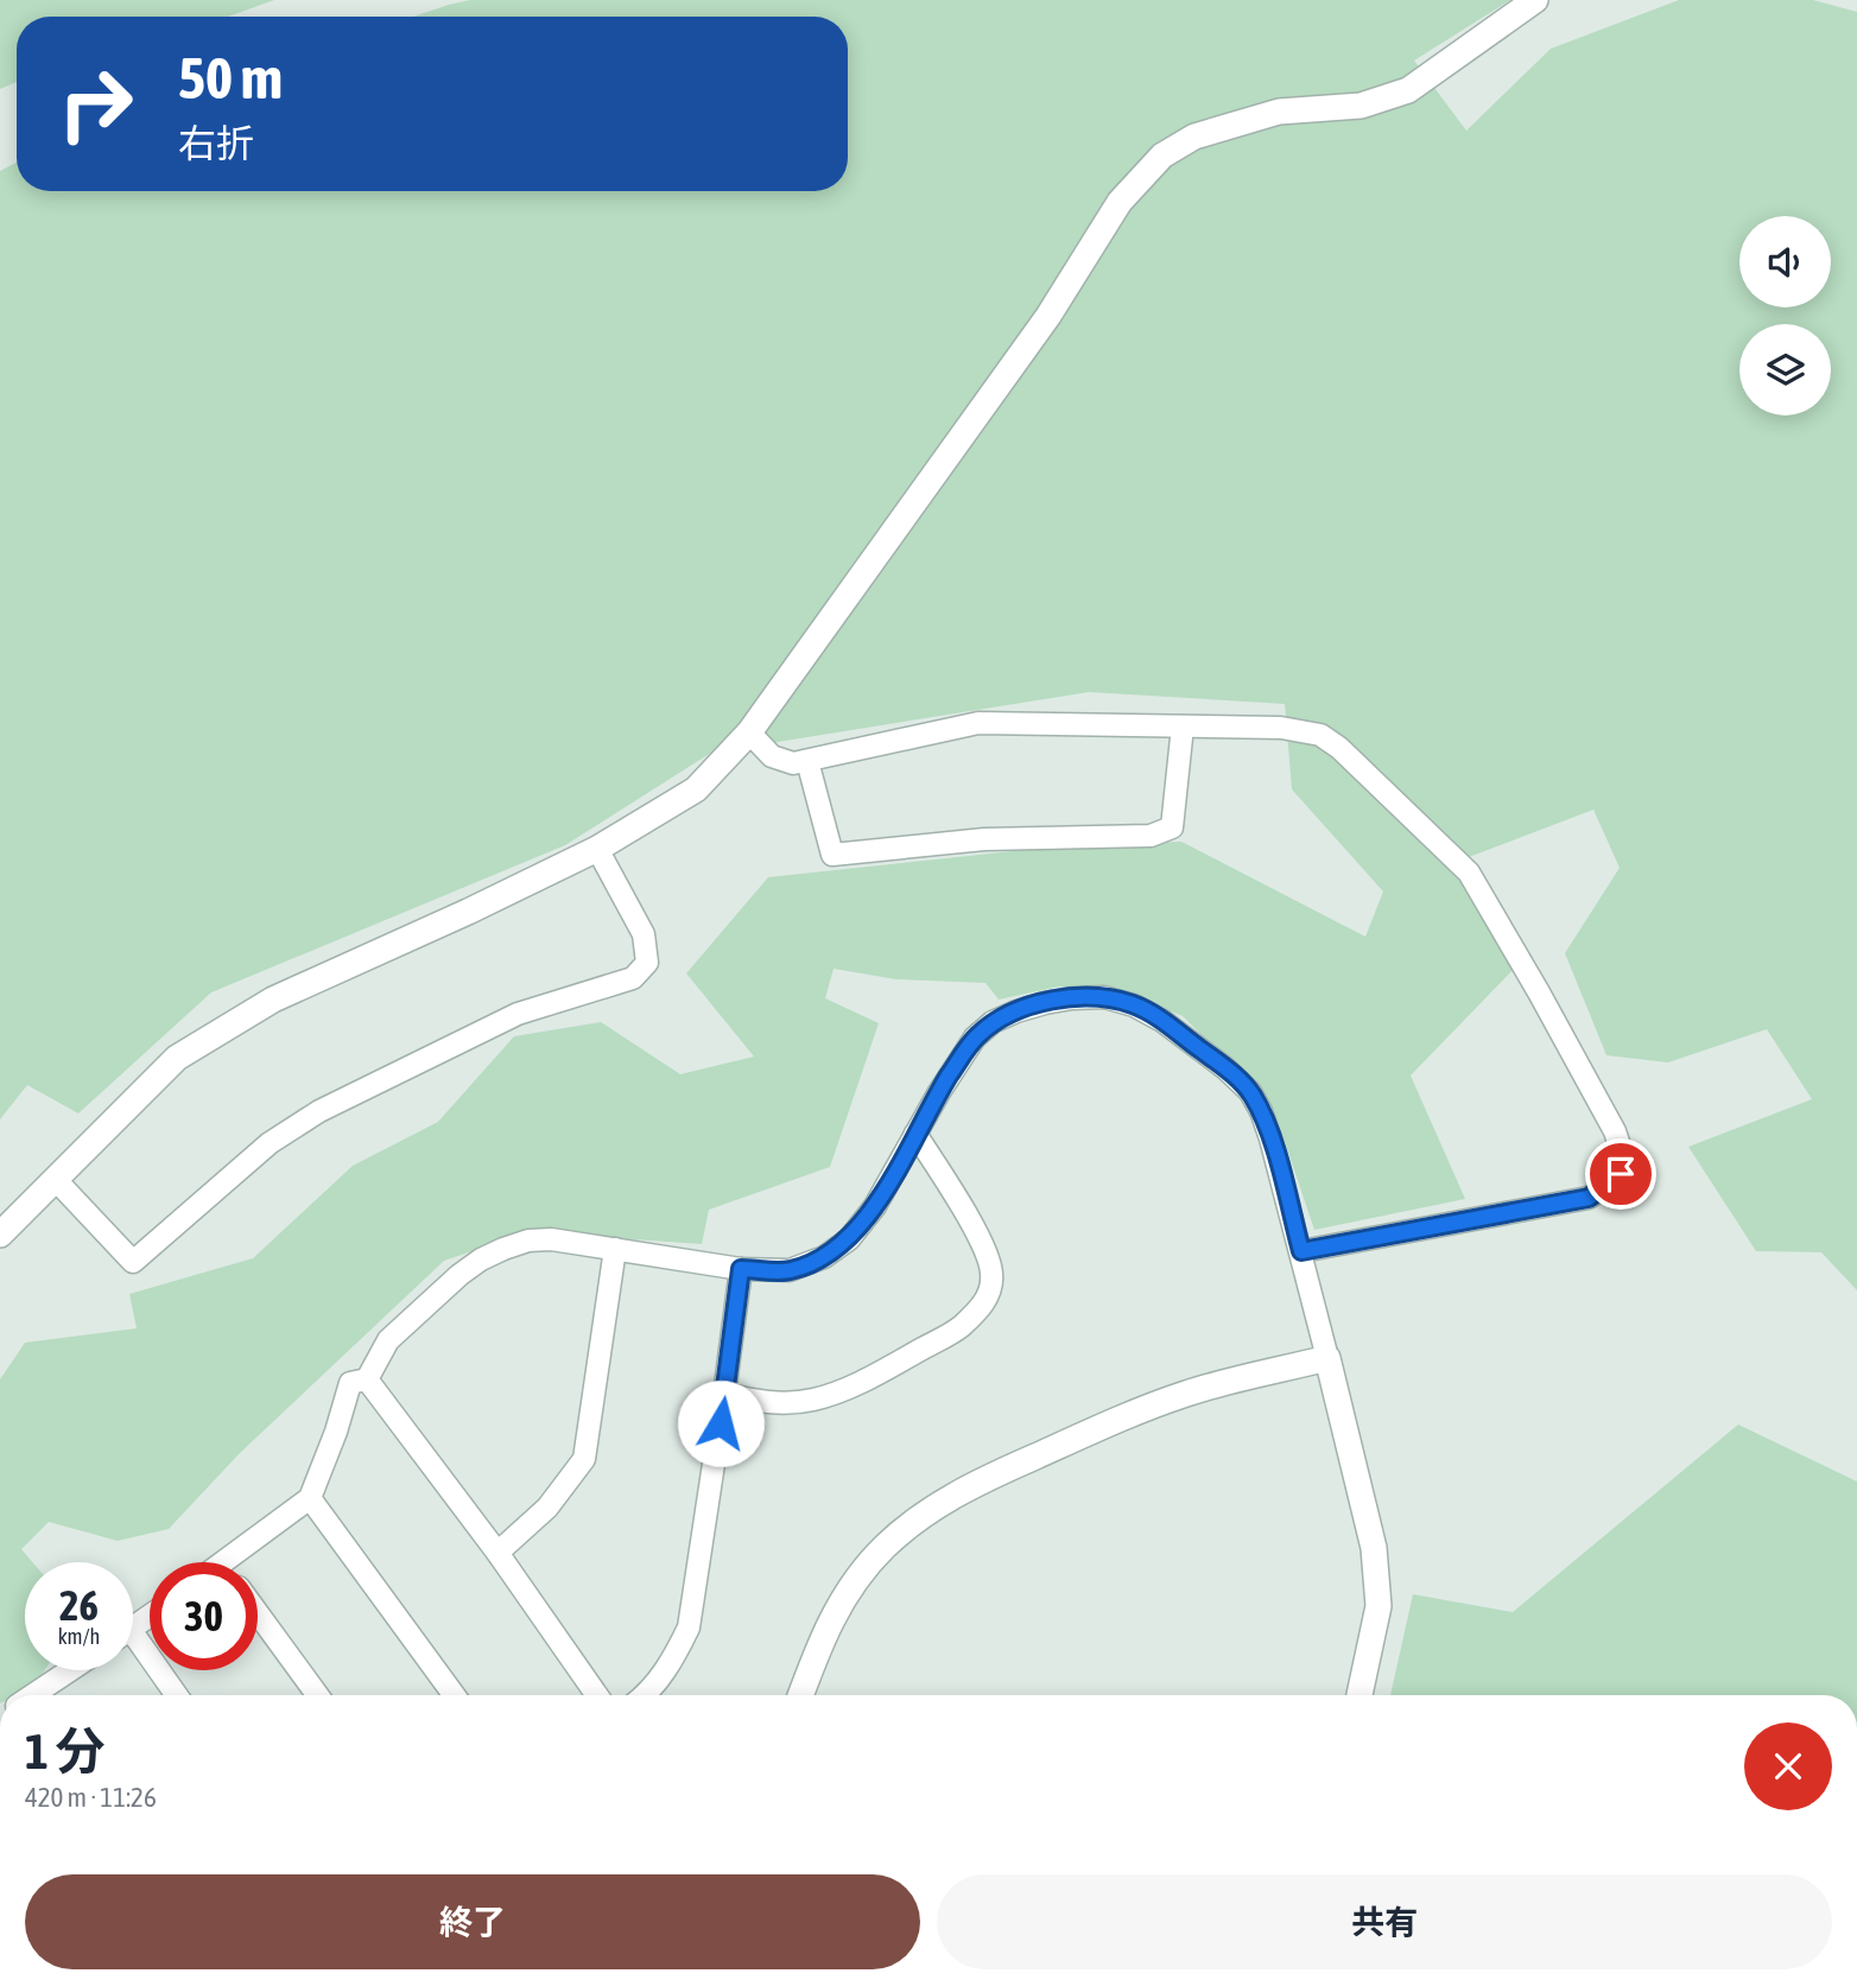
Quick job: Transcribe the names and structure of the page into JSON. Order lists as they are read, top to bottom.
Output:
{
  "page": {
    "turn": ["50 m", "右折"],
    "speed": "26 km/h",
    "limit": "30",
    "heading": ["1 分", "420 m · 11:26"],
    "buttons": ["終了", "共有"]
  }
}
